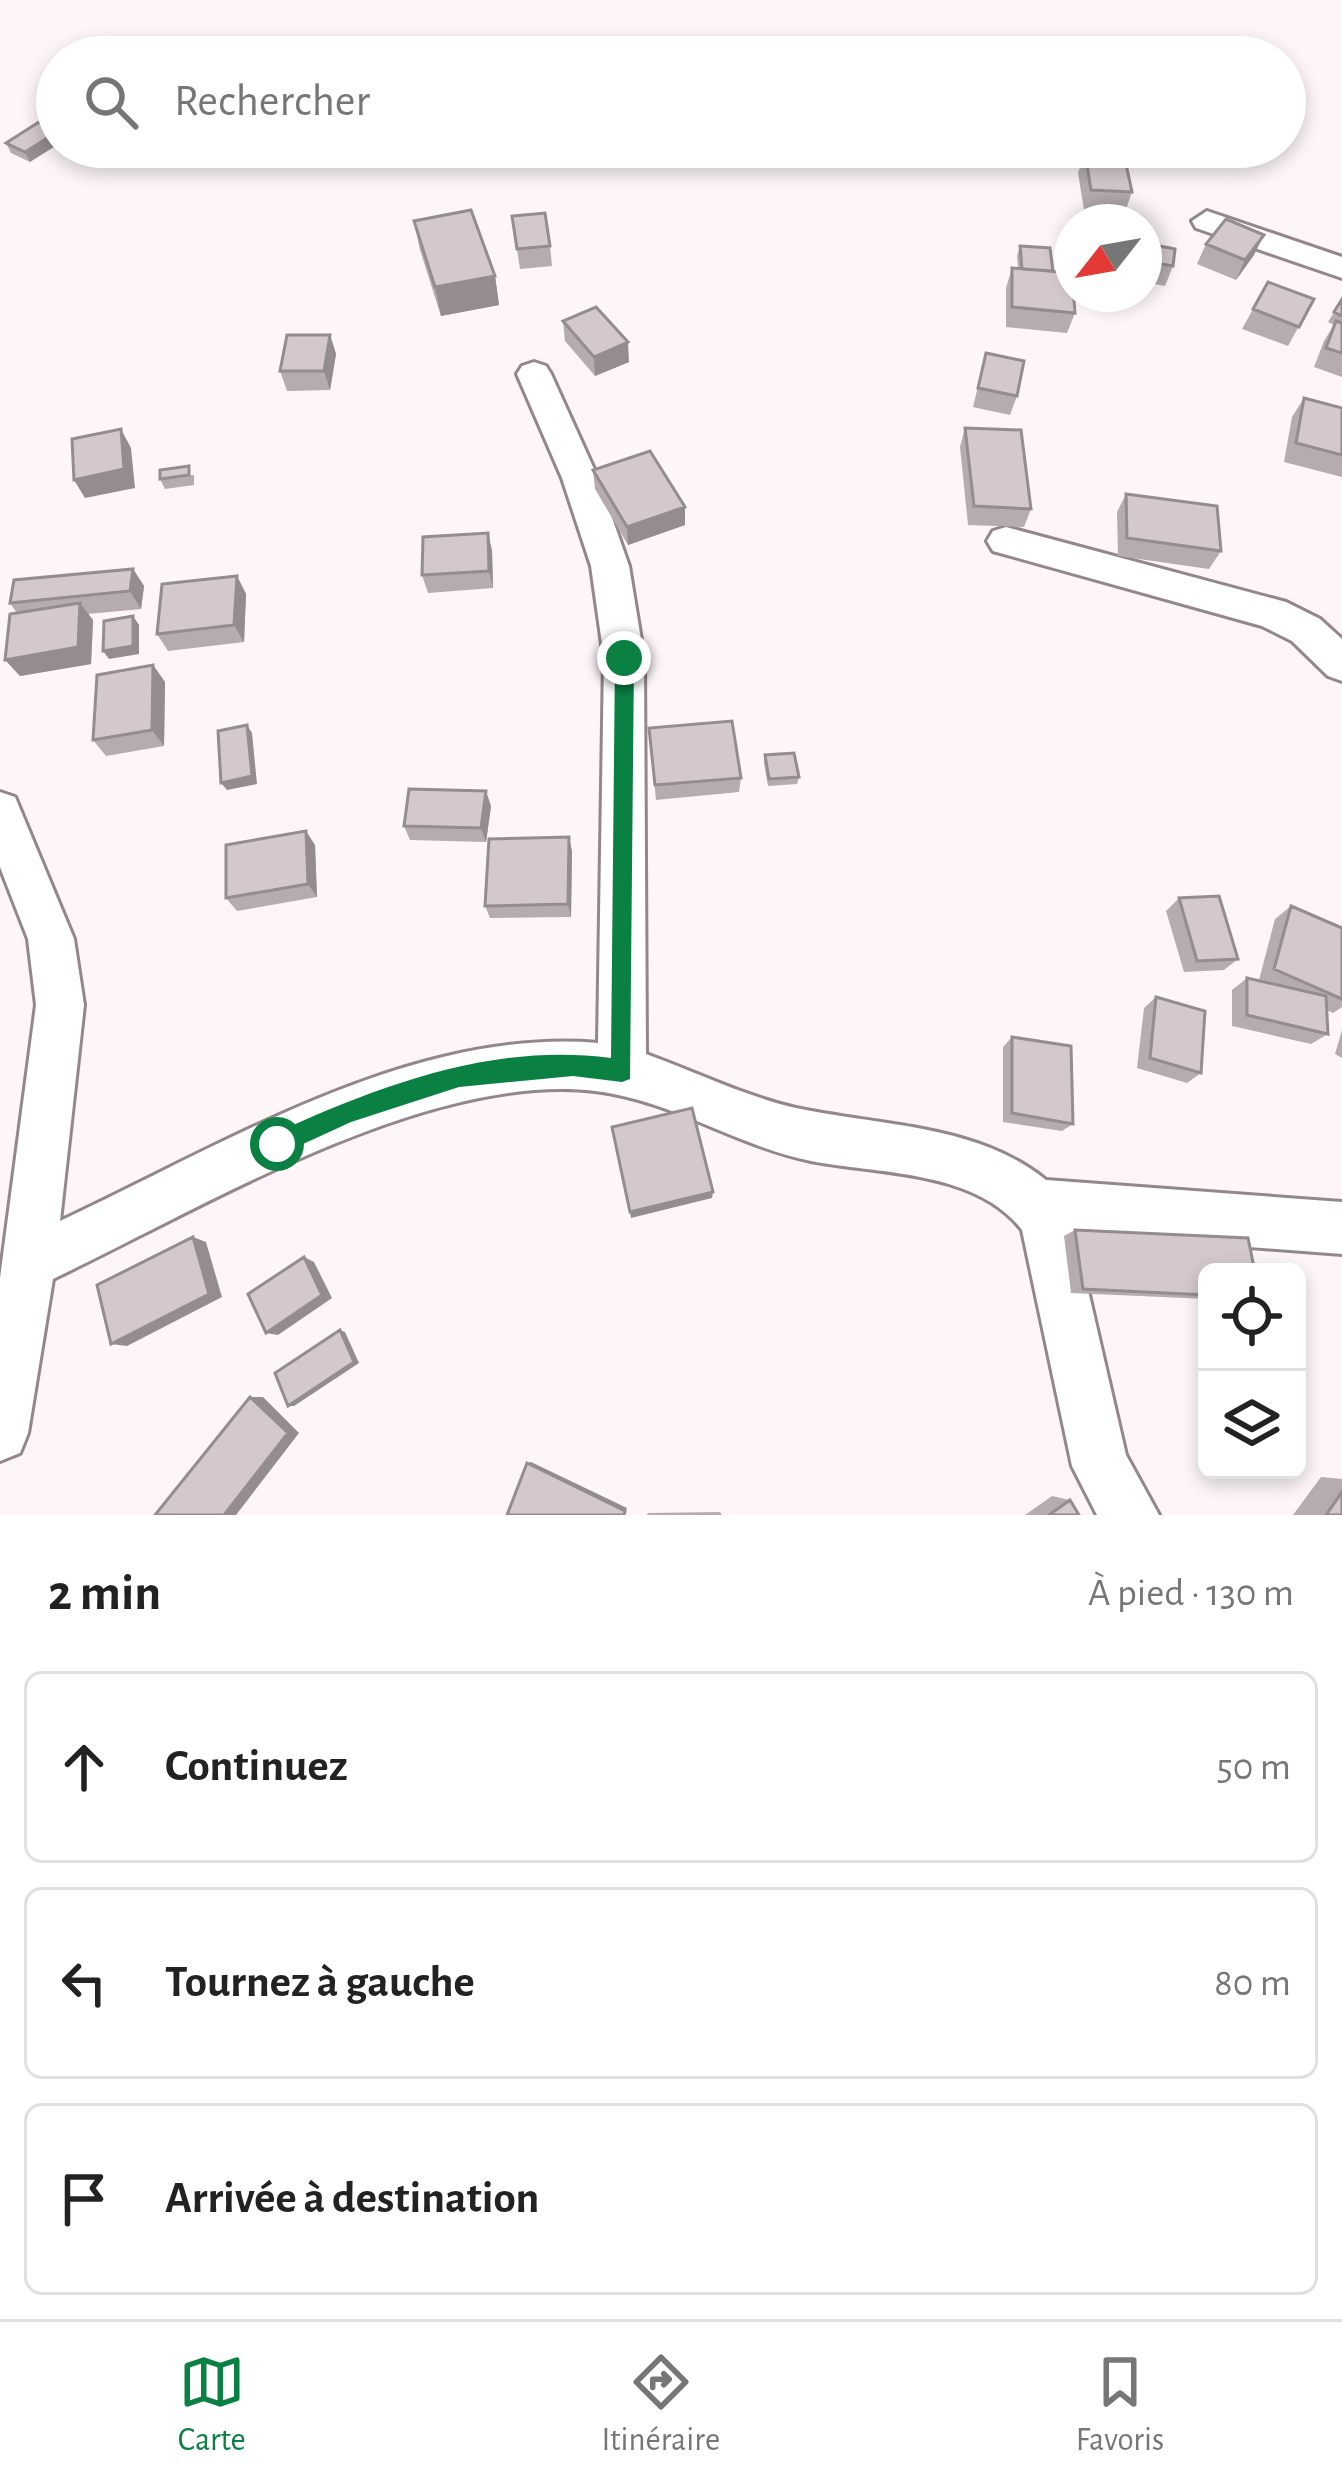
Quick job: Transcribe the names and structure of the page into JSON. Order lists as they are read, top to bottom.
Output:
{
  "north": "bottom left",
  "page": {
    "search": "Rechercher",
    "heading": ["2 min", "À pied · 130 m"],
    "list": [
      ["Continuez", "50 m"],
      ["Tournez à gauche", "80 m"],
      "Arrivée à destination"
    ],
    "nav": ["Carte", "Itinéraire", "Favoris"]
  }
}
